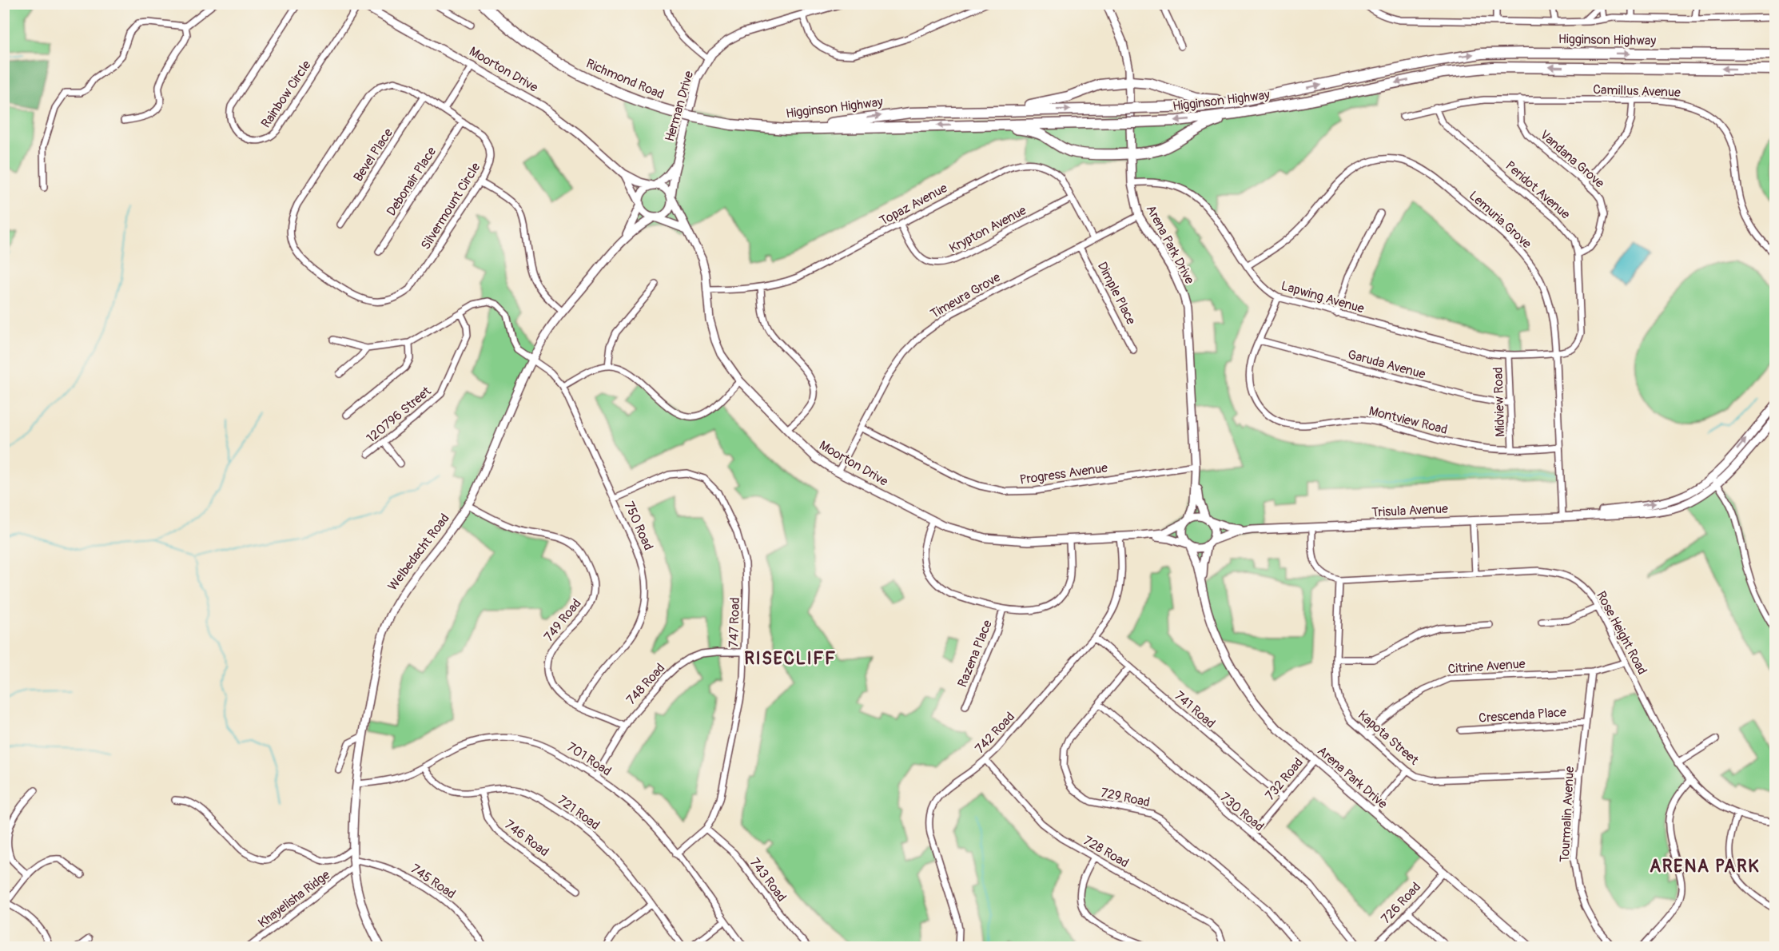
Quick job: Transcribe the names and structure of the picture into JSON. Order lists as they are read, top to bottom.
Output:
{
  "streets": {
    "highway": ["Higginson Highway", "Richmond Road"],
    "street": [
      "Moorton Drive",
      "Camillus Avenue",
      "Rainbow Circle",
      "Herman Drive",
      "Bevel Place",
      "Vandana Grove",
      "Debonair Place",
      "Peridot Avenue",
      "Topaz Avenue",
      "Silvermount Circle",
      "Lemuria Grove",
      "Krypton Avenue",
      "Arena Park Drive",
      "Dimple Place",
      "Timeura Grove",
      "Lapwing Avenue",
      "Garuda Avenue",
      "Midview Road",
      "120796 Street",
      "Montview Road",
      "Progress Avenue",
      "Trisula Avenue",
      "750 Road",
      "Welbedacht Road",
      "749 Road",
      "747 Road",
      "Rose Height Road",
      "Razena Place",
      "Citrine Avenue",
      "748 Road",
      "741 Road",
      "Crescenda Place",
      "742 Road",
      "Kapota Street",
      "701 Road",
      "732 Road",
      "729 Road",
      "730 Road",
      "721 Road",
      "Tourmalin Avenue",
      "746 Road",
      "728 Road",
      "743 Road",
      "745 Road",
      "Khayelisha Ridge",
      "726 Road"
    ]
  },
  "crossings": [
    ["Higginson Highway", "Richmond Road"],
    ["Higginson Highway", "Arena Park Drive"],
    ["Moorton Drive", "Rainbow Circle"],
    ["Moorton Drive", "Herman Drive"],
    ["Moorton Drive", "Topaz Avenue"],
    ["Moorton Drive", "Arena Park Drive"],
    ["Moorton Drive", "Timeura Grove"],
    ["Moorton Drive", "Trisula Avenue"],
    ["Moorton Drive", "Welbedacht Road"],
    ["Moorton Drive", "742 Road"],
    ["Camillus Avenue", "Vandana Grove"],
    ["Camillus Avenue", "Peridot Avenue"],
    ["Herman Drive", "Welbedacht Road"],
    ["Bevel Place", "Silvermount Circle"],
    ["Vandana Grove", "Peridot Avenue"],
    ["Debonair Place", "Silvermount Circle"],
    ["Peridot Avenue", "Lemuria Grove"],
    ["Peridot Avenue", "Lapwing Avenue"],
    ["Topaz Avenue", "Krypton Avenue"],
    ["Topaz Avenue", "Timeura Grove"],
    ["Lemuria Grove", "Lapwing Avenue"],
    ["Lemuria Grove", "Montview Road"],
    ["Lemuria Grove", "Trisula Avenue"],
    ["Arena Park Drive", "Timeura Grove"],
    ["Arena Park Drive", "Lapwing Avenue"],
    ["Arena Park Drive", "Progress Avenue"],
    ["Arena Park Drive", "Trisula Avenue"],
    ["Arena Park Drive", "732 Road"],
    ["Arena Park Drive", "726 Road"],
    ["Dimple Place", "Timeura Grove"],
    ["Timeura Grove", "Progress Avenue"],
    ["Lapwing Avenue", "Midview Road"],
    ["Lapwing Avenue", "Montview Road"],
    ["Garuda Avenue", "Midview Road"],
    ["Garuda Avenue", "Montview Road"],
    ["Midview Road", "Montview Road"],
    ["120796 Street", "750 Road"],
    ["750 Road", "Welbedacht Road"],
    ["750 Road", "749 Road"],
    ["750 Road", "747 Road"],
    ["Welbedacht Road", "749 Road"],
    ["Welbedacht Road", "701 Road"],
    ["Welbedacht Road", "745 Road"],
    ["Welbedacht Road", "Khayelisha Ridge"],
    ["749 Road", "748 Road"],
    ["747 Road", "748 Road"],
    ["747 Road", "701 Road"],
    ["747 Road", "743 Road"],
    ["Rose Height Road", "Citrine Avenue"],
    ["Rose Height Road", "Kapota Street"],
    ["Citrine Avenue", "Kapota Street"],
    ["Citrine Avenue", "Tourmalin Avenue"],
    ["748 Road", "701 Road"],
    ["741 Road", "742 Road"],
    ["741 Road", "732 Road"],
    ["741 Road", "729 Road"],
    ["Crescenda Place", "Tourmalin Avenue"],
    ["742 Road", "728 Road"],
    ["Kapota Street", "Tourmalin Avenue"],
    ["701 Road", "721 Road"],
    ["732 Road", "730 Road"],
    ["729 Road", "730 Road"],
    ["721 Road", "746 Road"],
    ["745 Road", "Khayelisha Ridge"]
  ],
  "districts": ["RISECLIFF", "ARENA PARK"]
}
